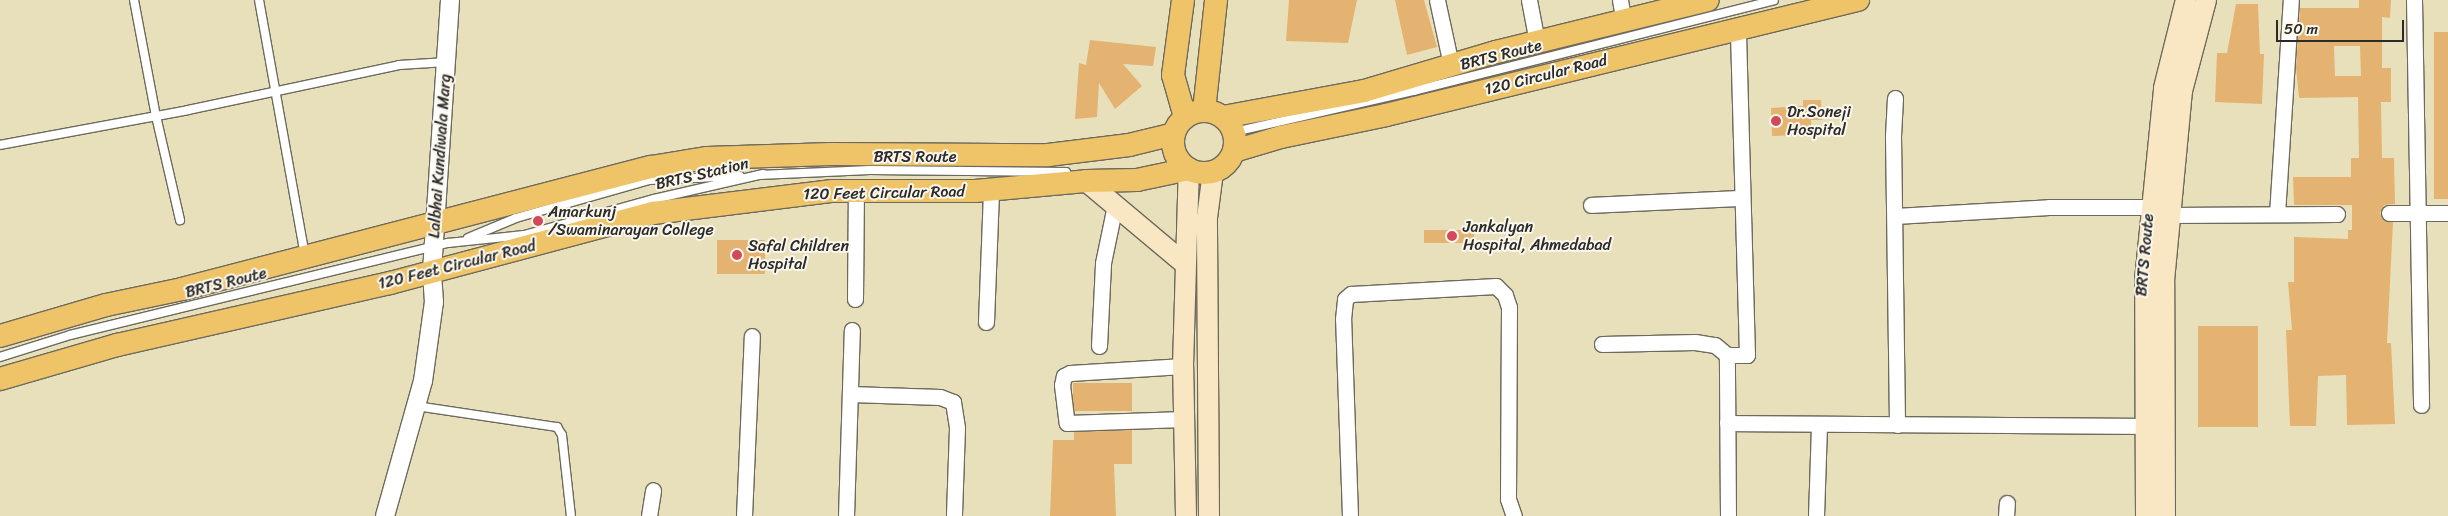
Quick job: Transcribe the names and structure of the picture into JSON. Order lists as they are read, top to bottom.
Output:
{
  "streets": {
    "main road": ["120 Circular Road", "120 Feet Circular Road"],
    "street": ["Lalbhai Kundiwala Marg"],
    "lane": ["BRTS Route", "BRTS Station"]
  },
  "crossings": [
    ["BRTS Route", "120 Circular Road"],
    ["BRTS Route", "Lalbhai Kundiwala Marg"],
    ["BRTS Route", "BRTS Station"],
    ["BRTS Route", "120 Feet Circular Road"],
    ["Lalbhai Kundiwala Marg", "120 Feet Circular Road"]
  ],
  "places": [
    "Dr.Soneji Hospital",
    "Amarkunj /Swaminarayan College",
    "Jankalyan Hospital, Ahmedabad",
    "Safal Children Hospital"
  ],
  "scale_bar": "50 m"
}
